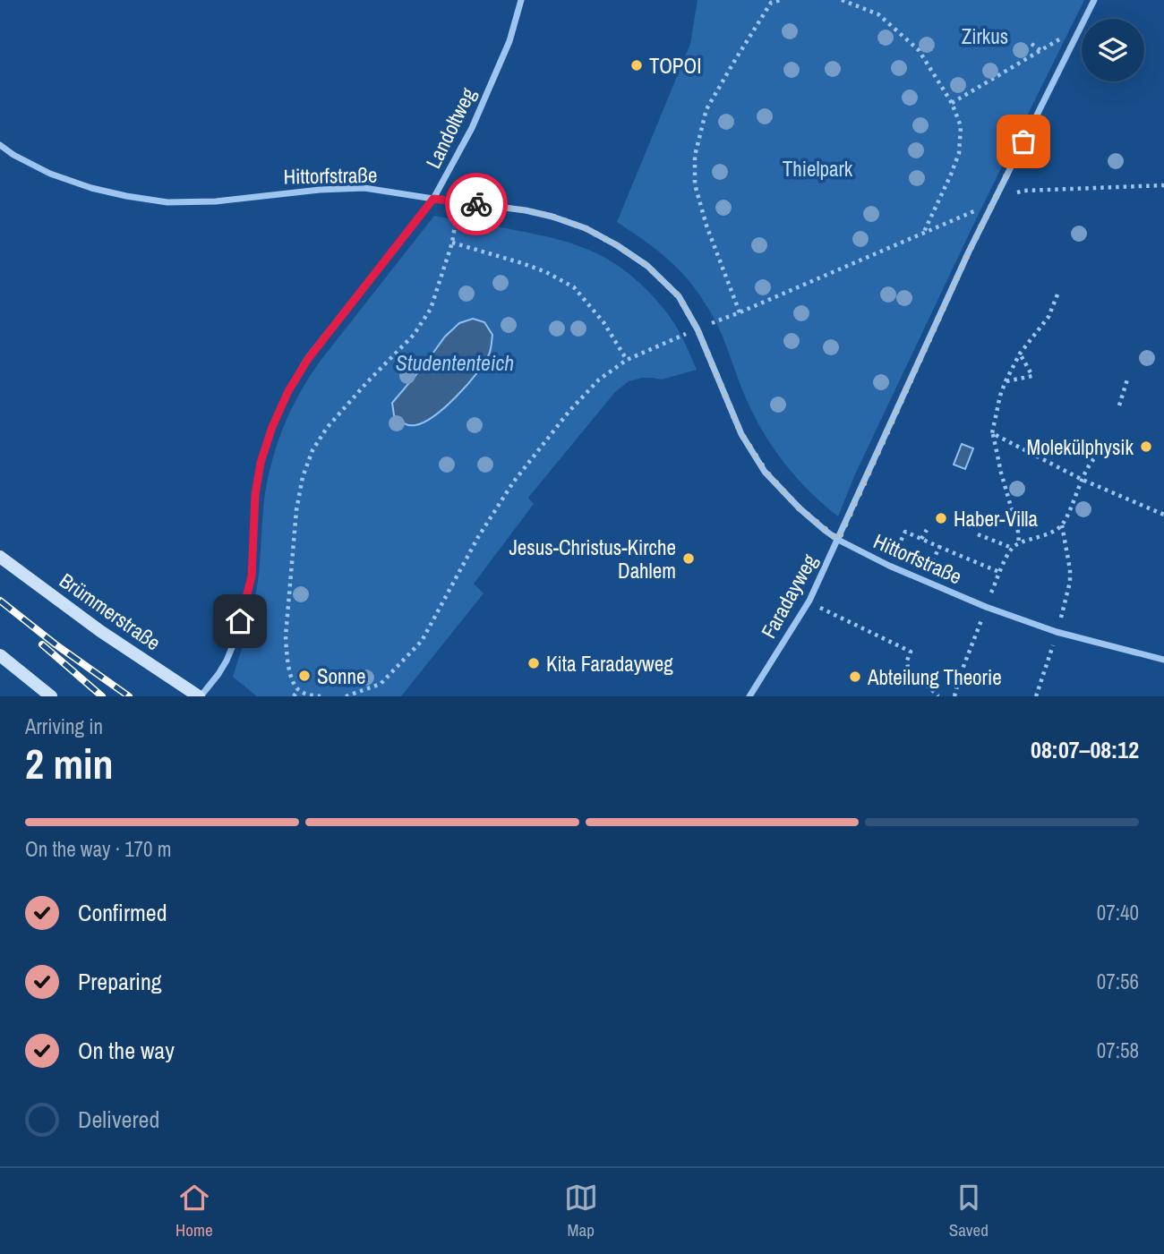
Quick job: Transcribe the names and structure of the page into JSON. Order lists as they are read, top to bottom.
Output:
{
  "streets": {
    "main road": ["Brümmerstraße"],
    "street": ["Landoltweg", "Hittorfstraße", "Faradayweg"]
  },
  "crossings": [
    ["Landoltweg", "Hittorfstraße"],
    ["Landoltweg", "Brümmerstraße"],
    ["Hittorfstraße", "Faradayweg"]
  ],
  "water": ["Studententeich"],
  "parks": ["Zirkus", "Thielpark"],
  "places": [
    "TOPOI",
    "Molekülphysik",
    "Haber-Villa",
    "Jesus-Christus-Kirche Dahlem",
    "Kita Faradayweg",
    "Sonne",
    "Abteilung Theorie"
  ],
  "page": {
    "heading": ["2 min", "Arriving in", "08:07–08:12"],
    "bar": "On the way · 170 m",
    "list": [
      ["Confirmed", "07:40"],
      ["Preparing", "07:56"],
      ["On the way", "07:58"],
      "Delivered"
    ],
    "tabs": ["Home", "Map", "Saved"]
  }
}
